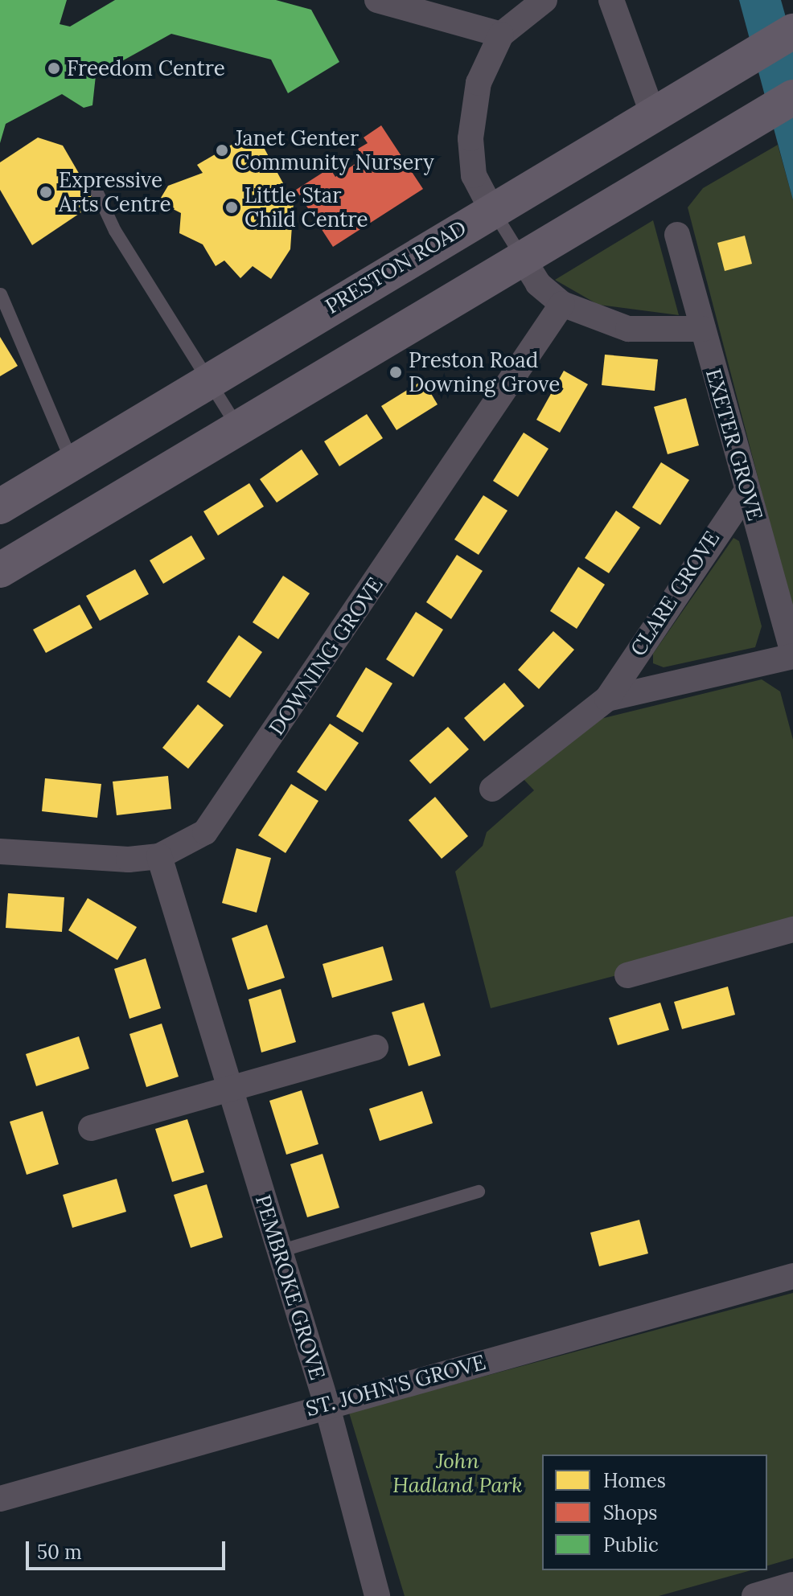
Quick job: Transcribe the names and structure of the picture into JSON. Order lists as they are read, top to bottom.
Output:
{
  "streets": {
    "street": [
      "PRESTON ROAD",
      "EXETER GROVE",
      "CLARE GROVE",
      "DOWNING GROVE",
      "PEMBROKE GROVE",
      "ST. JOHN'S GROVE"
    ]
  },
  "crossings": [
    ["EXETER GROVE", "CLARE GROVE"],
    ["DOWNING GROVE", "PEMBROKE GROVE"],
    ["PEMBROKE GROVE", "ST. JOHN'S GROVE"]
  ],
  "parks": ["John Hadland Park"],
  "places": [
    "Freedom Centre",
    "Janet Genter Community Nursery",
    "Expressive Arts Centre",
    "Little Star Child Centre",
    "Preston Road Downing Grove"
  ],
  "legend": ["Homes", "Shops", "Public"],
  "scale_bar": "50 m"
}
